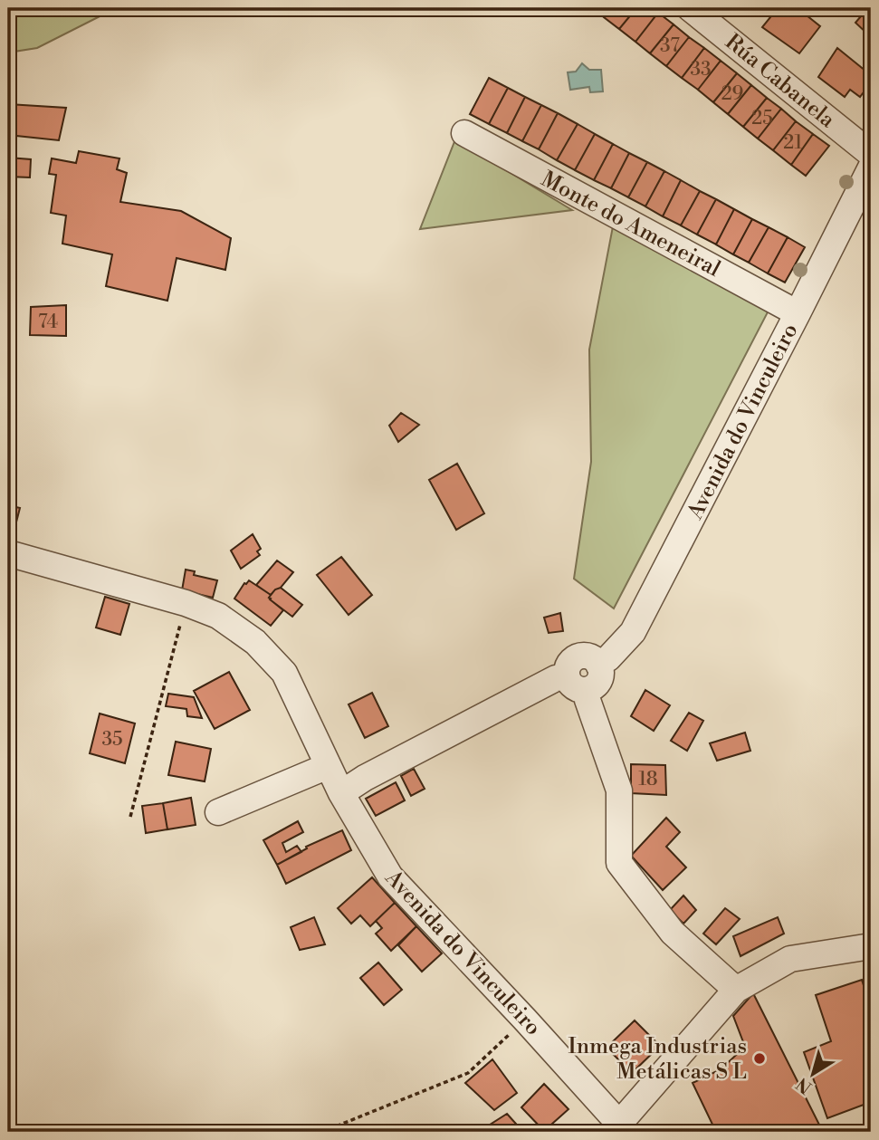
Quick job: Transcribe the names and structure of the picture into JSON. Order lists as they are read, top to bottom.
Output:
{
  "streets": {
    "street": ["Rúa Cabanela", "Monte do Ameneiral", "Avenida do Vinculeiro"]
  },
  "crossings": [
    ["Monte do Ameneiral", "Avenida do Vinculeiro"]
  ],
  "places": ["Inmega Industrias Metálicas S L"],
  "house_numbers": [
    "37",
    "33",
    "29",
    "25",
    "21",
    "74",
    "35",
    "18"
  ],
  "north": "bottom left"
}
